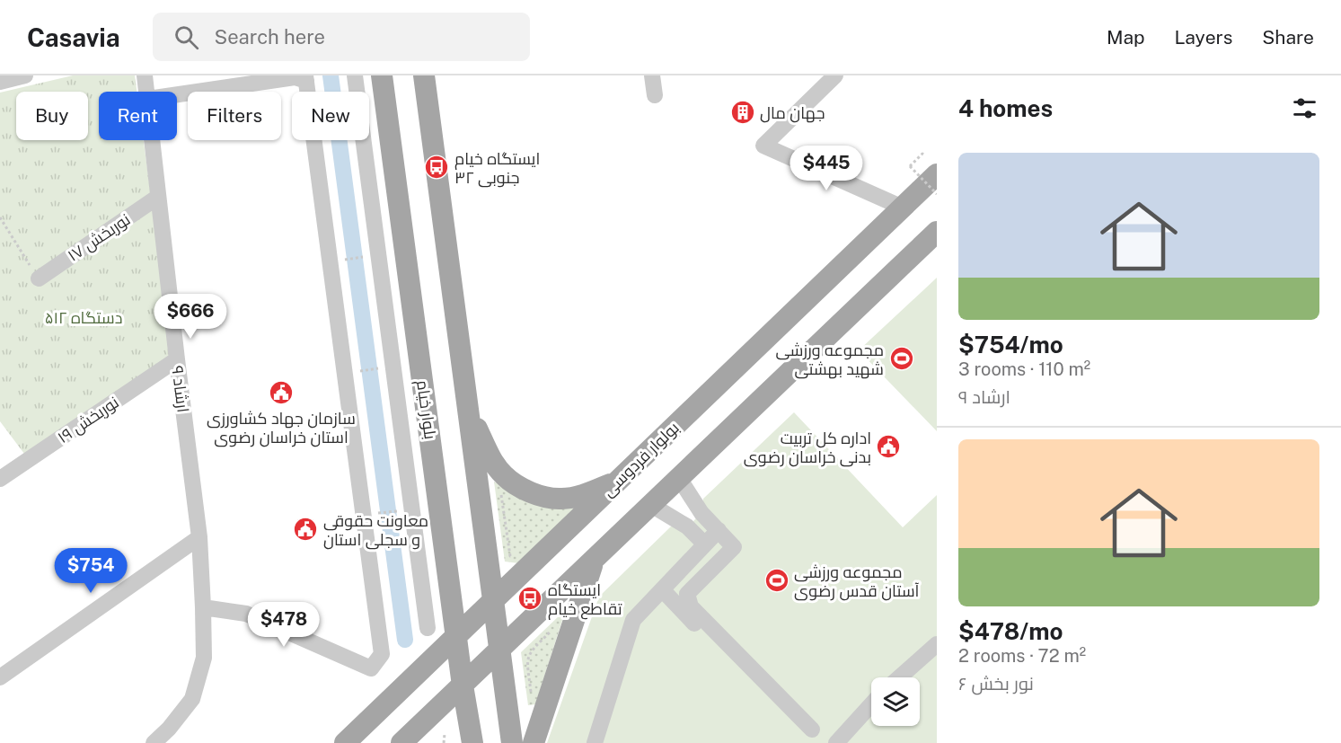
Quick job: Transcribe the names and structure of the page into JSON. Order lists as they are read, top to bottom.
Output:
{
  "streets": {
    "main road": ["بلوار خیام", "بولوار فردوسی"],
    "street": ["نوربخش ۱۷", "ارشاد ۹", "نوربخش ۱۹"]
  },
  "crossings": [
    ["نوربخش ۱۷", "ارشاد ۹"],
    ["ارشاد ۹", "نوربخش ۱۹"],
    ["بلوار خیام", "بولوار فردوسی"]
  ],
  "parks": ["۵۱۲ دستگاه"],
  "places": {
    "building": ["جهان مال"],
    "bus stop": ["ایستگاه خیام جنوبی ۳۲", "ایستگاه تقاطع خیام"],
    "sports": ["مجموعه ورزشی شهید بهشتی", "مجموعه ورزشی آستان قدس رضوی"],
    "public building": ["سازمان جهاد کشاورزی استان خراسان رضوی", "اداره کل تربیت بدنی خراسان رضوی", "معاونت حقوقی و سجلی استان"]
  },
  "page": {
    "header": "Casavia",
    "search": "Search here",
    "nav": ["Map", "Layers", "Share"],
    "heading": "4 homes",
    "chip": [
      "Buy",
      "Rent",
      "Filters",
      "New"
    ],
    "list": [
      {
        "name": "$754/mo",
        "note": "3 rooms · 110 m² · ارشاد ۹"
      },
      {
        "name": "$478/mo",
        "note": "2 rooms · 72 m² · نور بخش ۶"
      }
    ],
    "price": [
      "$445",
      "$666",
      "$754",
      "$478"
    ]
  }
}
